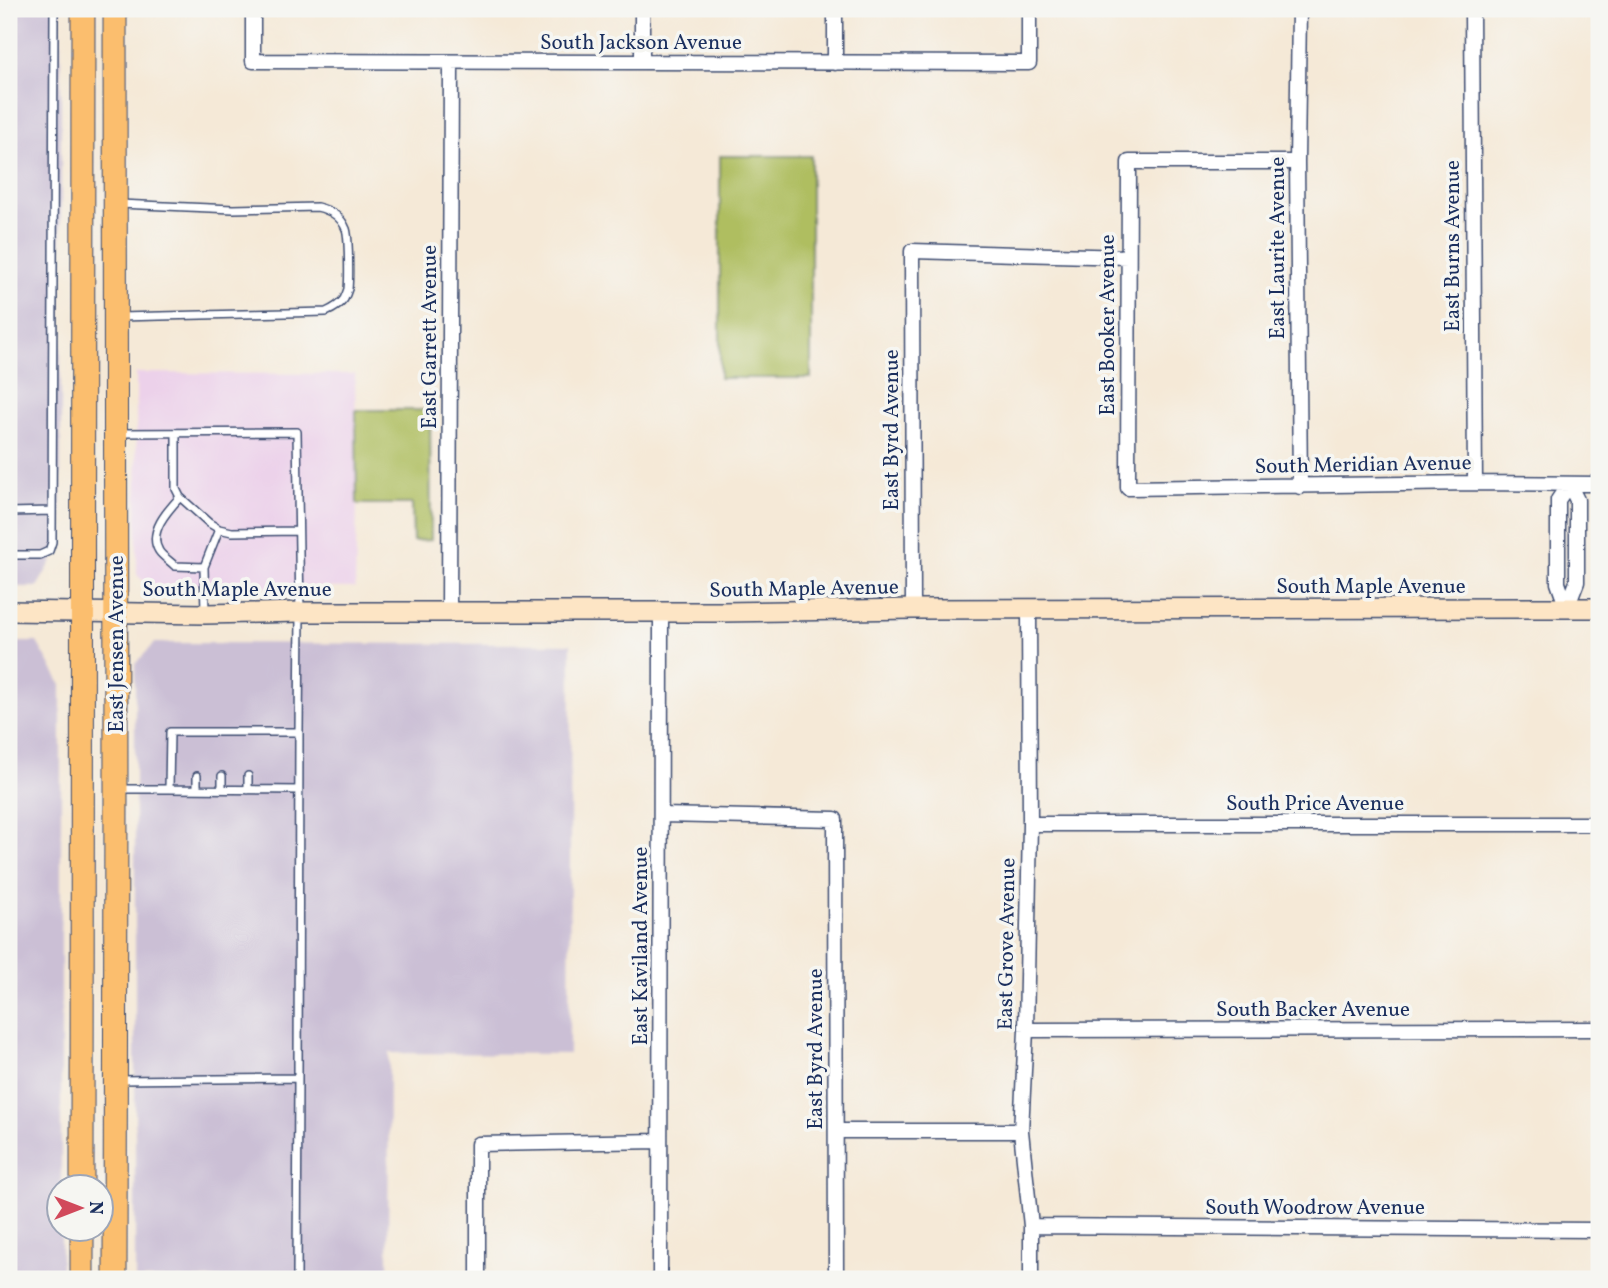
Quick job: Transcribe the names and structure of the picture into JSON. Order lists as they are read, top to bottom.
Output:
{
  "streets": {
    "main road": ["South Maple Avenue", "East Jensen Avenue"],
    "street": [
      "South Jackson Avenue",
      "East Burns Avenue",
      "East Laurite Avenue",
      "East Booker Avenue",
      "East Garrett Avenue",
      "East Byrd Avenue",
      "South Meridian Avenue",
      "South Price Avenue",
      "East Grove Avenue",
      "East Kaviland Avenue",
      "South Backer Avenue",
      "South Woodrow Avenue"
    ]
  },
  "crossings": [
    ["South Jackson Avenue", "East Garrett Avenue"],
    ["East Burns Avenue", "South Meridian Avenue"],
    ["East Laurite Avenue", "East Booker Avenue"],
    ["East Laurite Avenue", "South Meridian Avenue"],
    ["East Booker Avenue", "East Byrd Avenue"],
    ["East Booker Avenue", "South Meridian Avenue"],
    ["East Garrett Avenue", "South Maple Avenue"],
    ["East Byrd Avenue", "South Maple Avenue"],
    ["East Byrd Avenue", "East Kaviland Avenue"],
    ["South Maple Avenue", "East Jensen Avenue"],
    ["South Maple Avenue", "East Grove Avenue"],
    ["South Maple Avenue", "East Kaviland Avenue"],
    ["South Price Avenue", "East Grove Avenue"],
    ["East Grove Avenue", "South Backer Avenue"],
    ["East Grove Avenue", "South Woodrow Avenue"]
  ],
  "north": "right"
}
